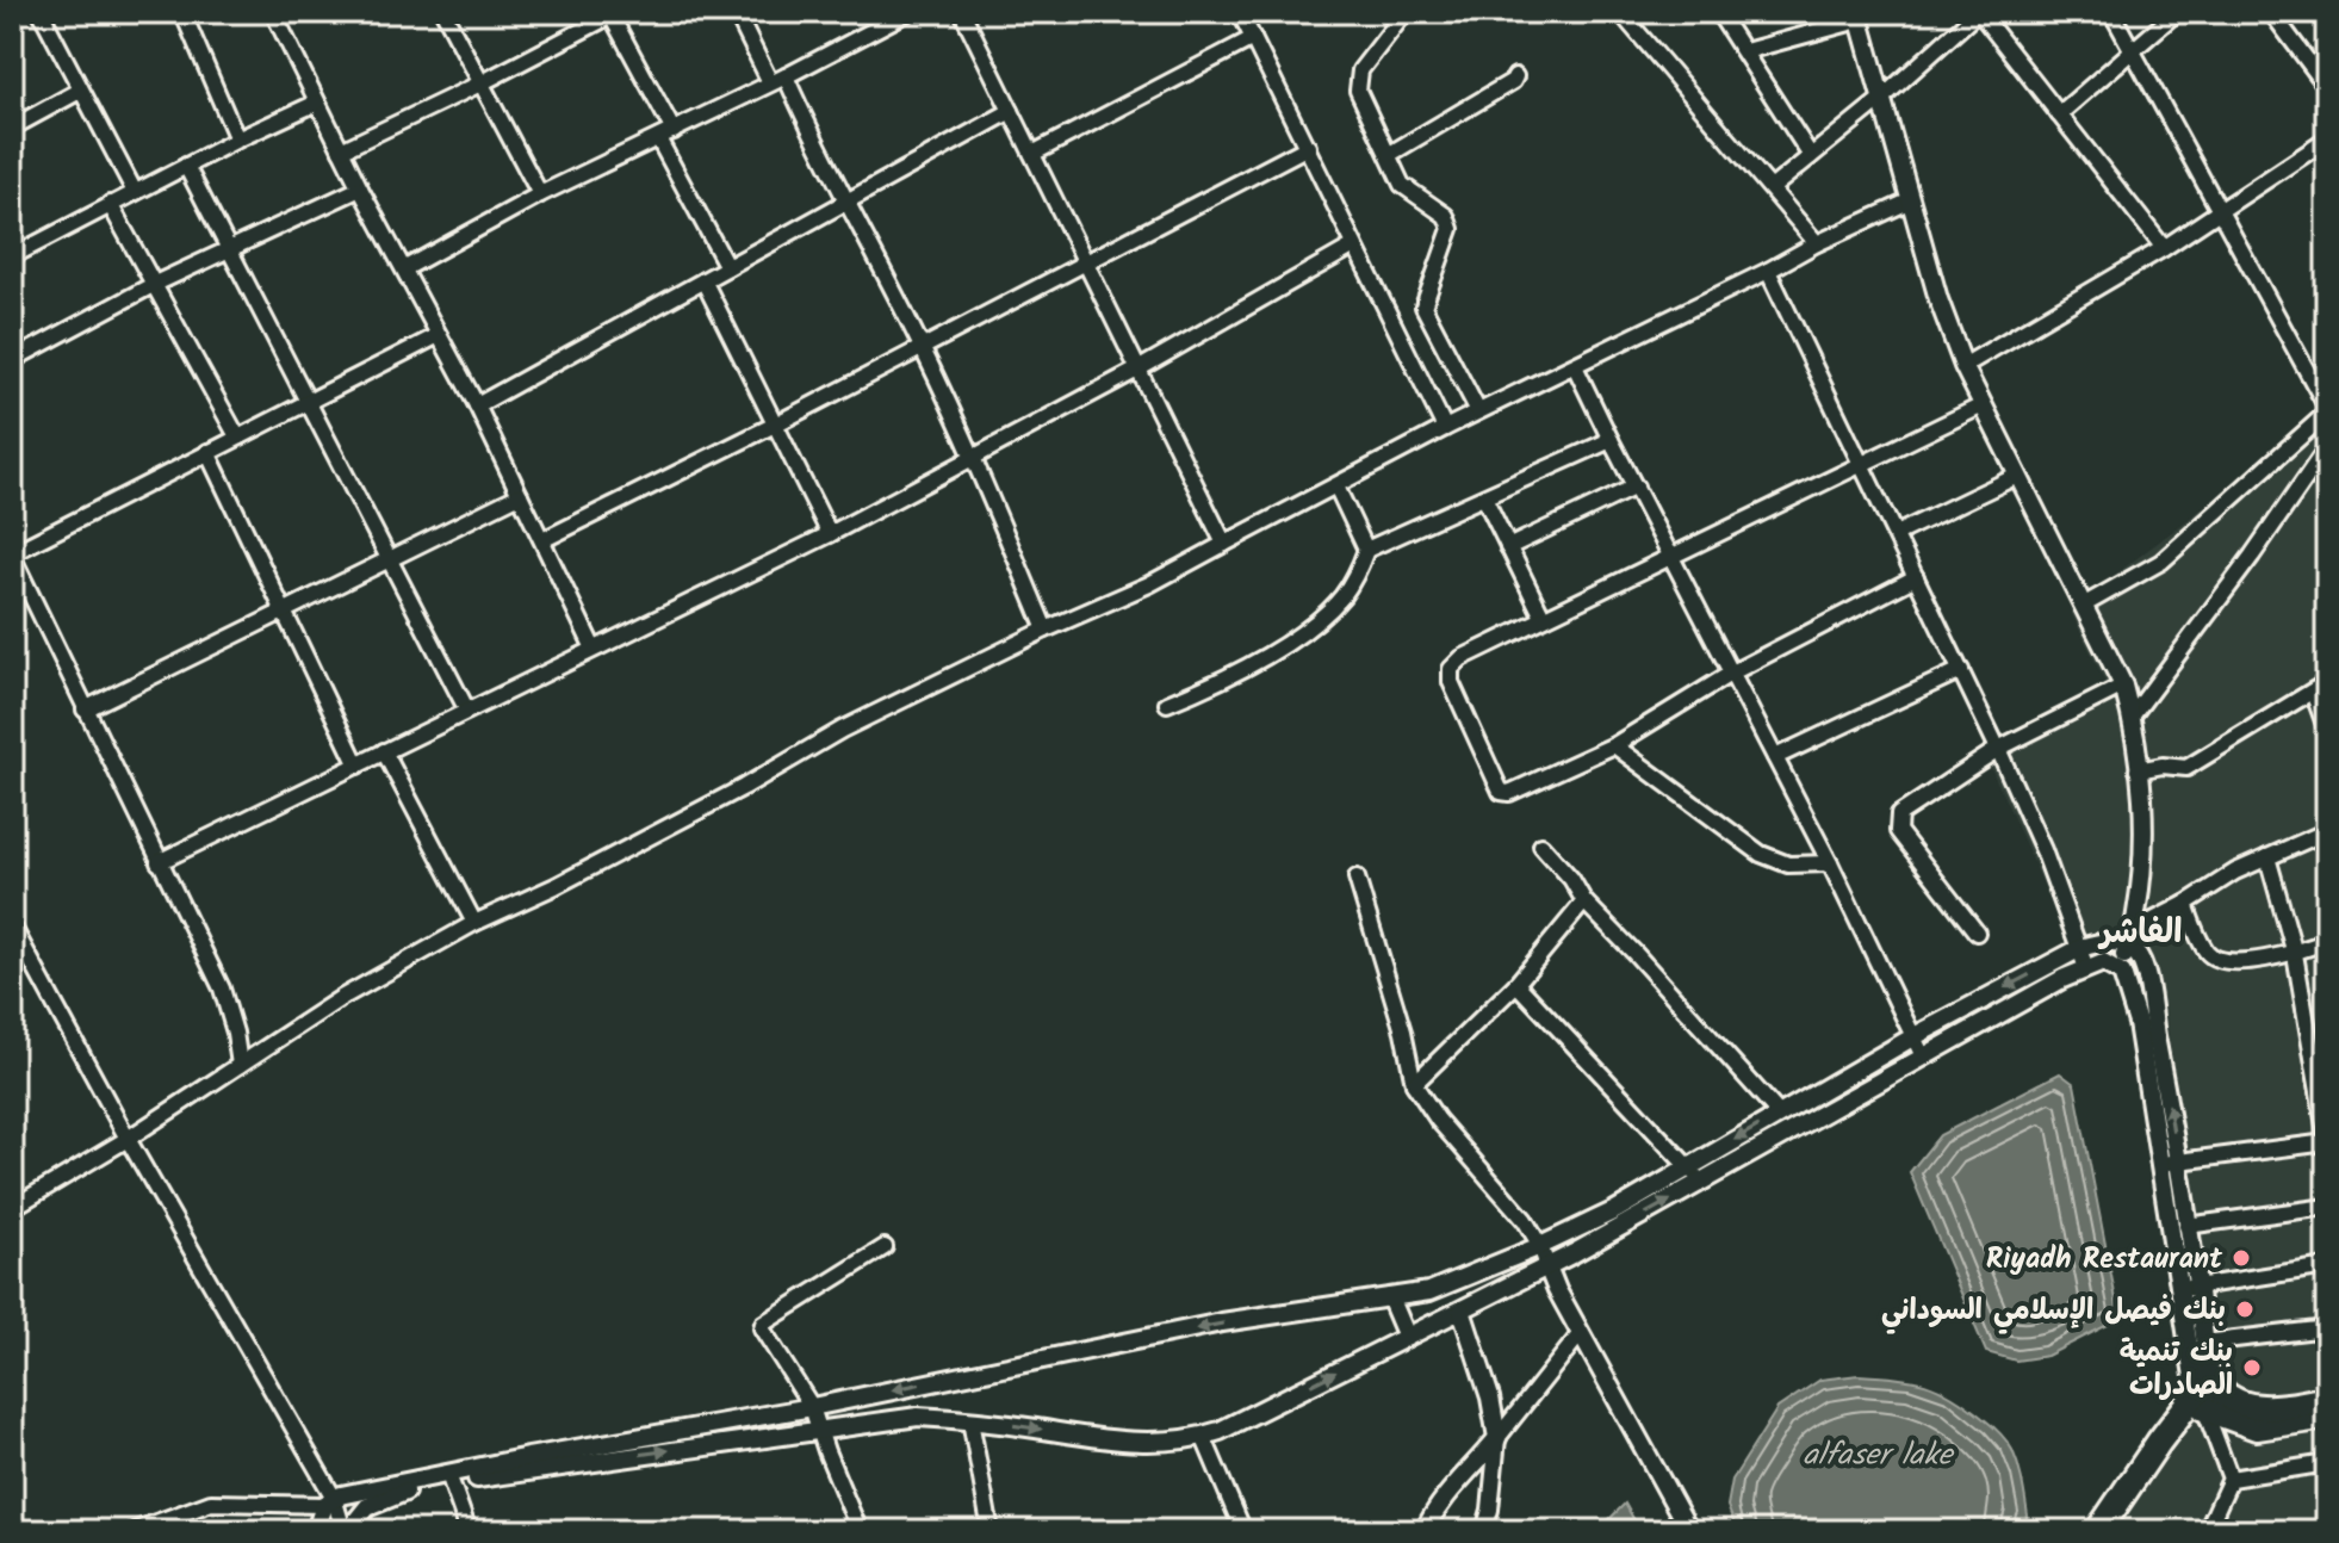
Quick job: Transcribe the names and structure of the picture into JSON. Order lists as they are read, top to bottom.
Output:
{
  "districts": ["الفاشر"],
  "water": ["alfaser lake"],
  "places": ["Riyadh Restaurant", "بنك فيصل الإسلامي السوداني", "بنك تنمية الصادرات"]
}
